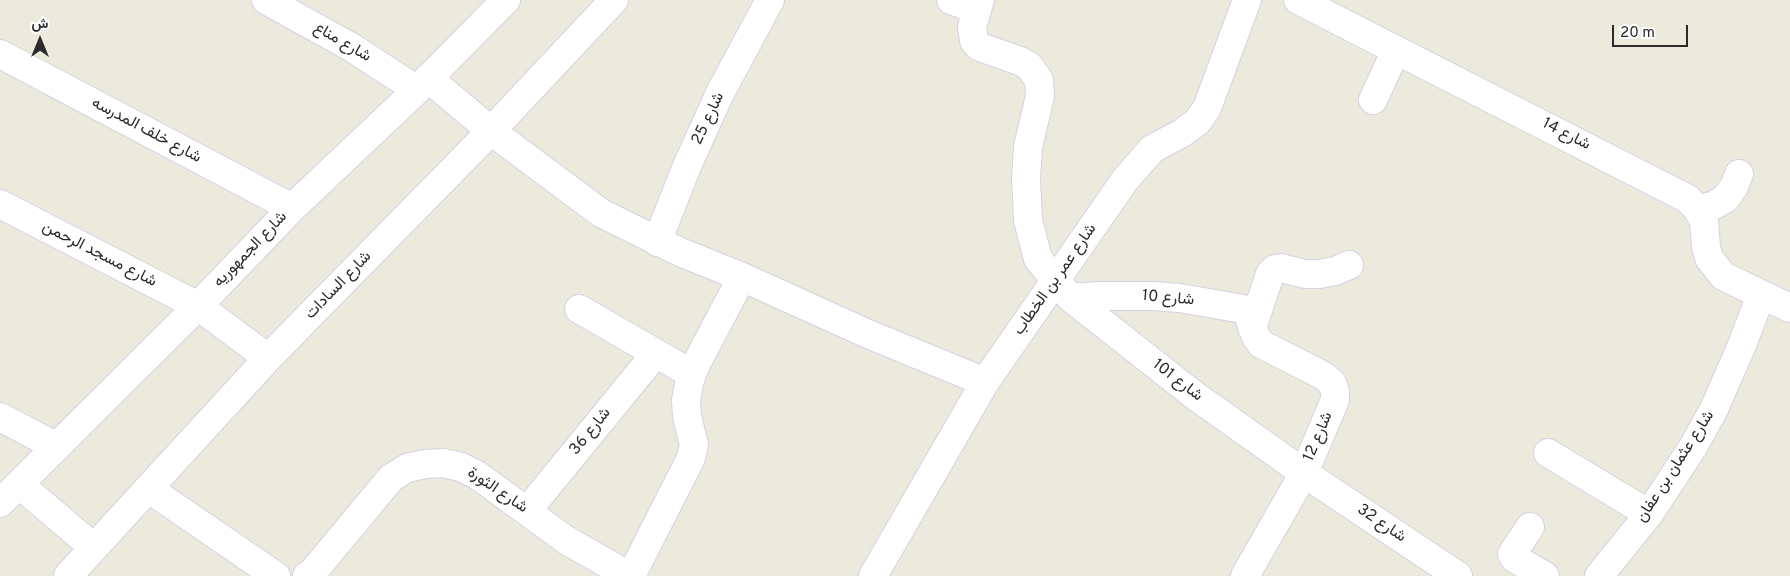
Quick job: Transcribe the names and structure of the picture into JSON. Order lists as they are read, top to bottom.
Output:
{
  "streets": {
    "street": [
      "شارع مناع",
      "شارع 25",
      "شارع خلف المدرسه",
      "شارع 14",
      "شارع الجمهوريه",
      "شارع مسجد الرحمن",
      "شارع عمر بن الخطاب",
      "شارع السادات",
      "شارع 10",
      "شارع 101",
      "شارع 36",
      "شارع 12",
      "شارع عثمان بن عفان",
      "شارع الثورة",
      "شارع 32"
    ]
  },
  "crossings": [
    ["شارع مناع", "شارع 25"],
    ["شارع مناع", "شارع الجمهوريه"],
    ["شارع مناع", "شارع عمر بن الخطاب"],
    ["شارع مناع", "شارع السادات"],
    ["شارع خلف المدرسه", "شارع الجمهوريه"],
    ["شارع الجمهوريه", "شارع مسجد الرحمن"],
    ["شارع مسجد الرحمن", "شارع السادات"],
    ["شارع عمر بن الخطاب", "شارع 10"],
    ["شارع عمر بن الخطاب", "شارع 101"],
    ["شارع 10", "شارع 101"],
    ["شارع 10", "شارع 12"],
    ["شارع 101", "شارع 12"],
    ["شارع 101", "شارع 32"],
    ["شارع 36", "شارع الثورة"],
    ["شارع 12", "شارع 32"]
  ],
  "scale_bar": "20 m",
  "north": "top"
}
